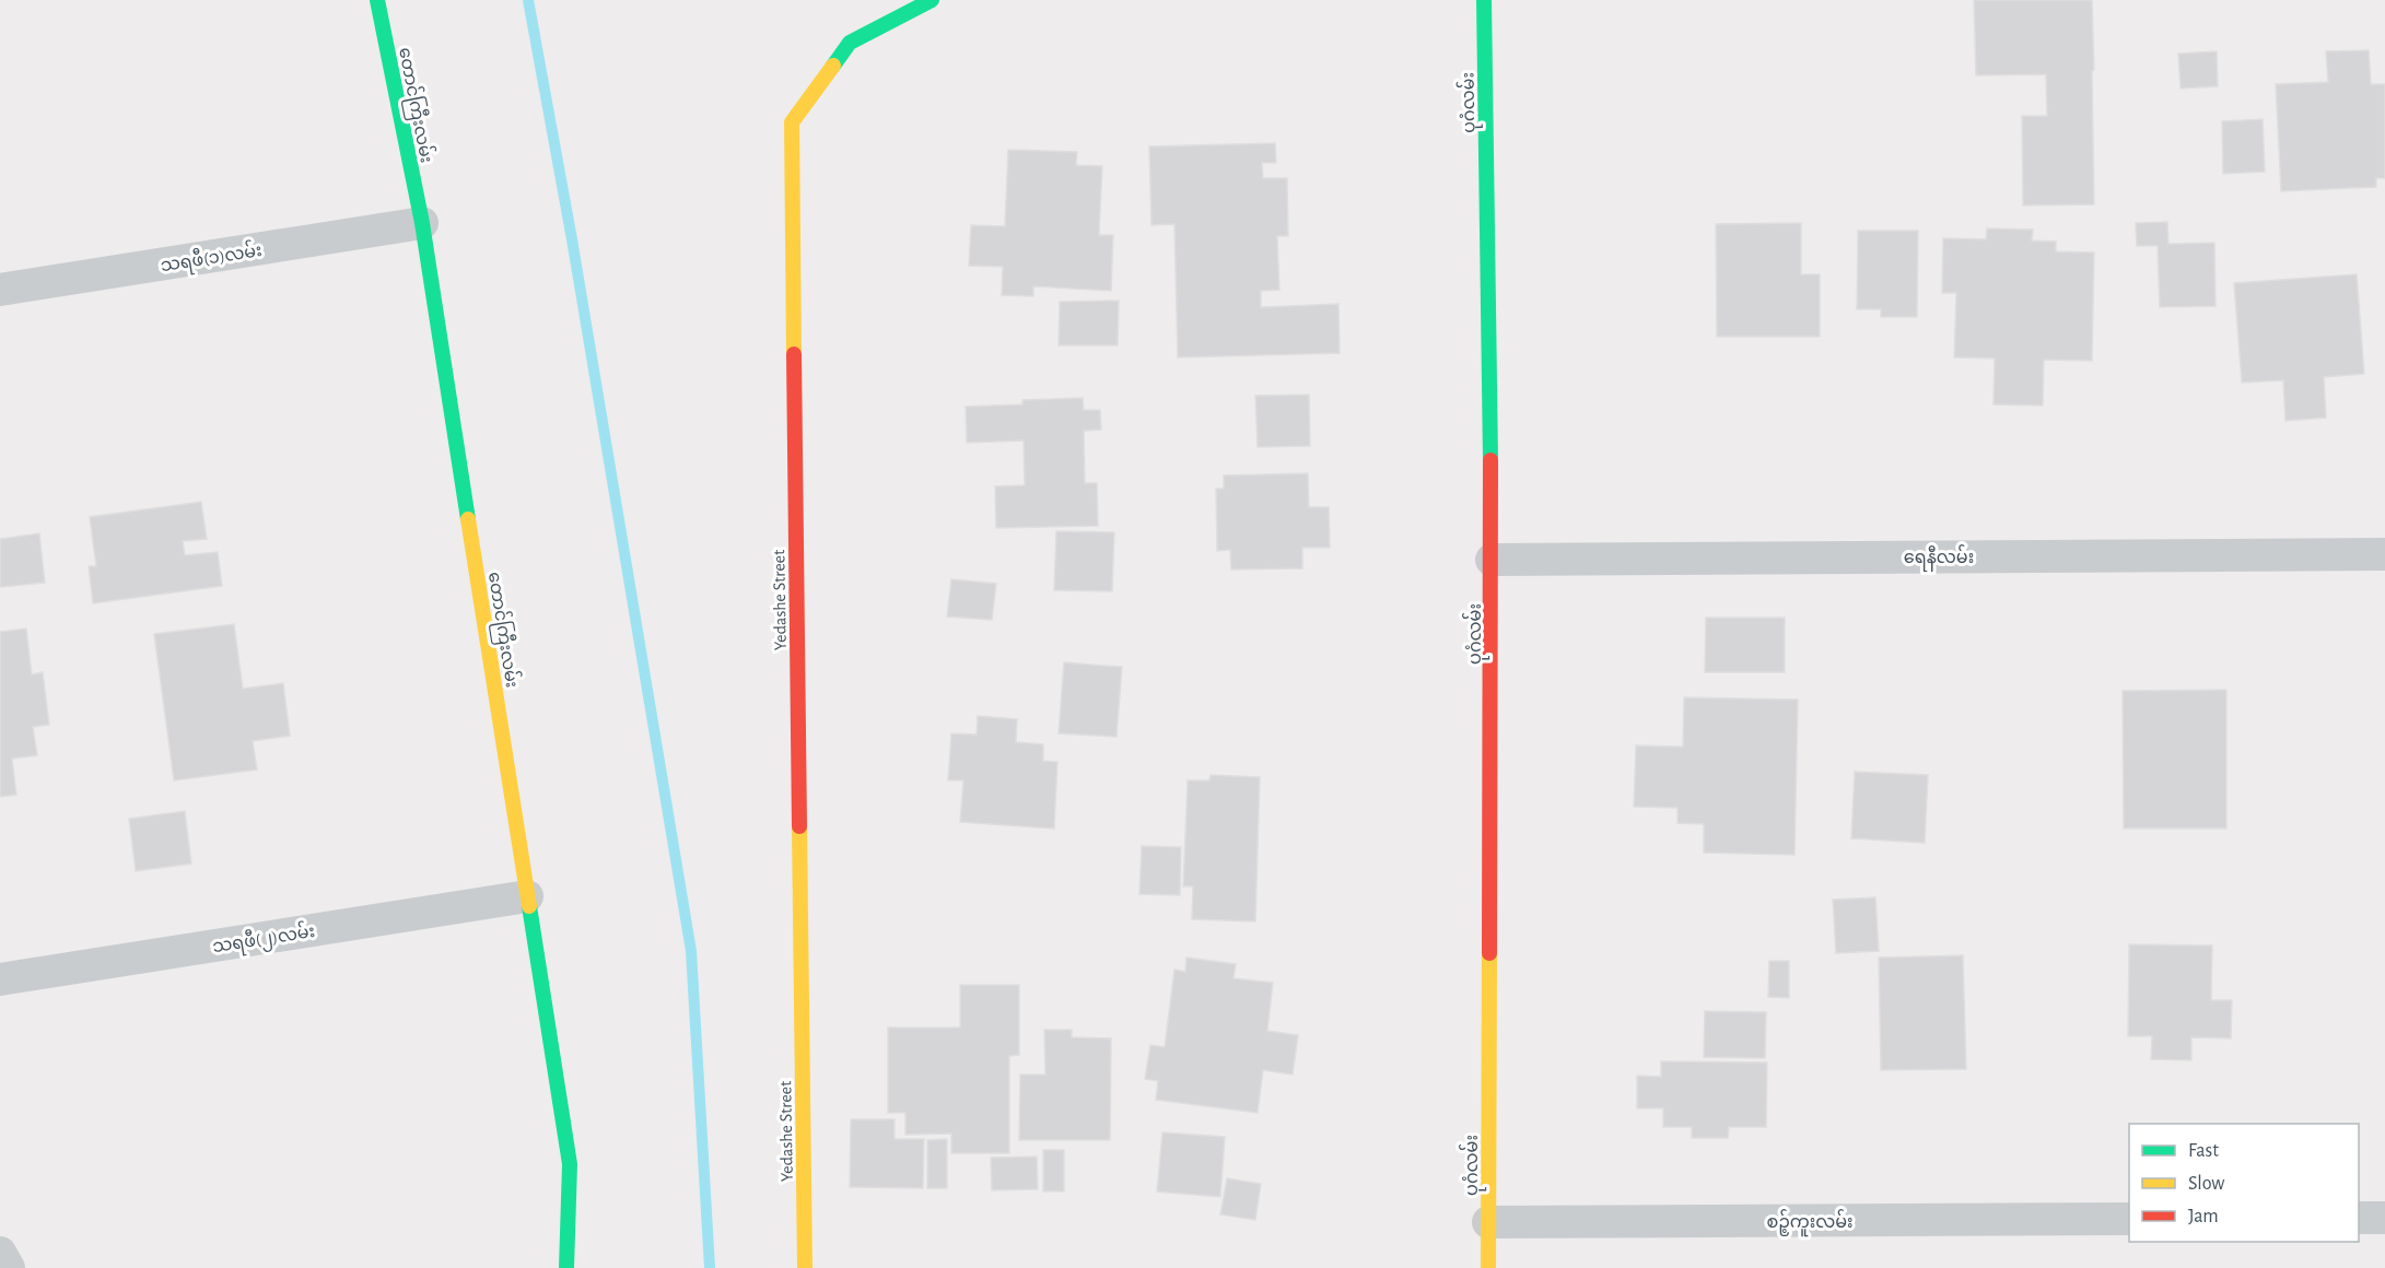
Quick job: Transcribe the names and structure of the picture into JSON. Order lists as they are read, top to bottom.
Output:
{
  "streets": {
    "street": [
      "ပုဂံလမ်း",
      "တောင်ကြီးလမ်း",
      "သရဖီ(၁)လမ်း",
      "ရေနီလမ်း",
      "Yedashe Street",
      "သရဖီ(၂)လမ်း",
      "စဉ့်ကူးလမ်း"
    ]
  },
  "crossings": [
    ["ပုဂံလမ်း", "ရေနီလမ်း"],
    ["ပုဂံလမ်း", "စဉ့်ကူးလမ်း"],
    ["တောင်ကြီးလမ်း", "သရဖီ(၁)လမ်း"],
    ["တောင်ကြီးလမ်း", "သရဖီ(၂)လမ်း"]
  ],
  "legend": ["Fast", "Slow", "Jam"]
}
